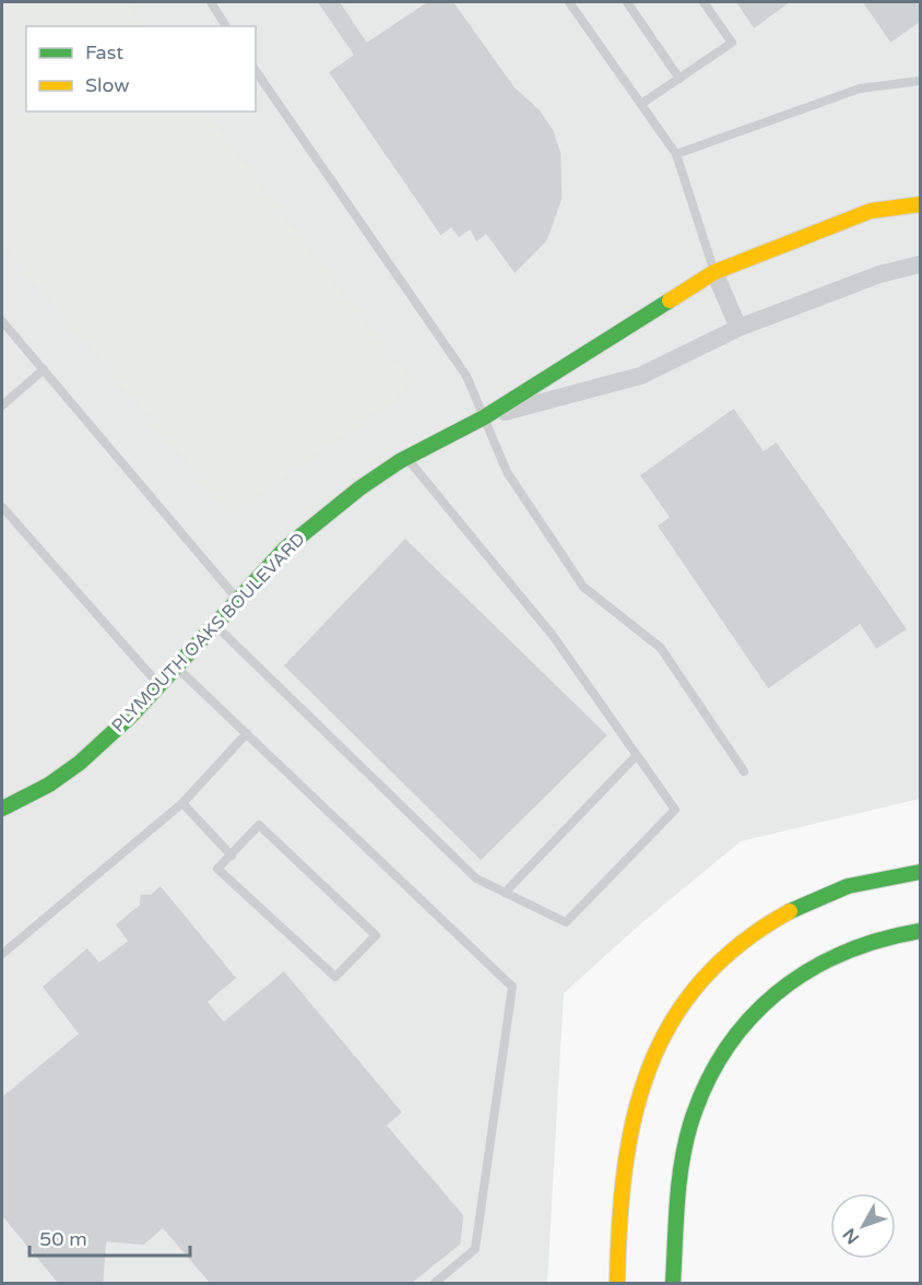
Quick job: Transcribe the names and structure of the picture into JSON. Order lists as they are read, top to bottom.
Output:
{
  "streets": {
    "main road": ["PLYMOUTH OAKS BOULEVARD"]
  },
  "legend": ["Fast", "Slow"],
  "scale_bar": "50 m",
  "north": "bottom left"
}
